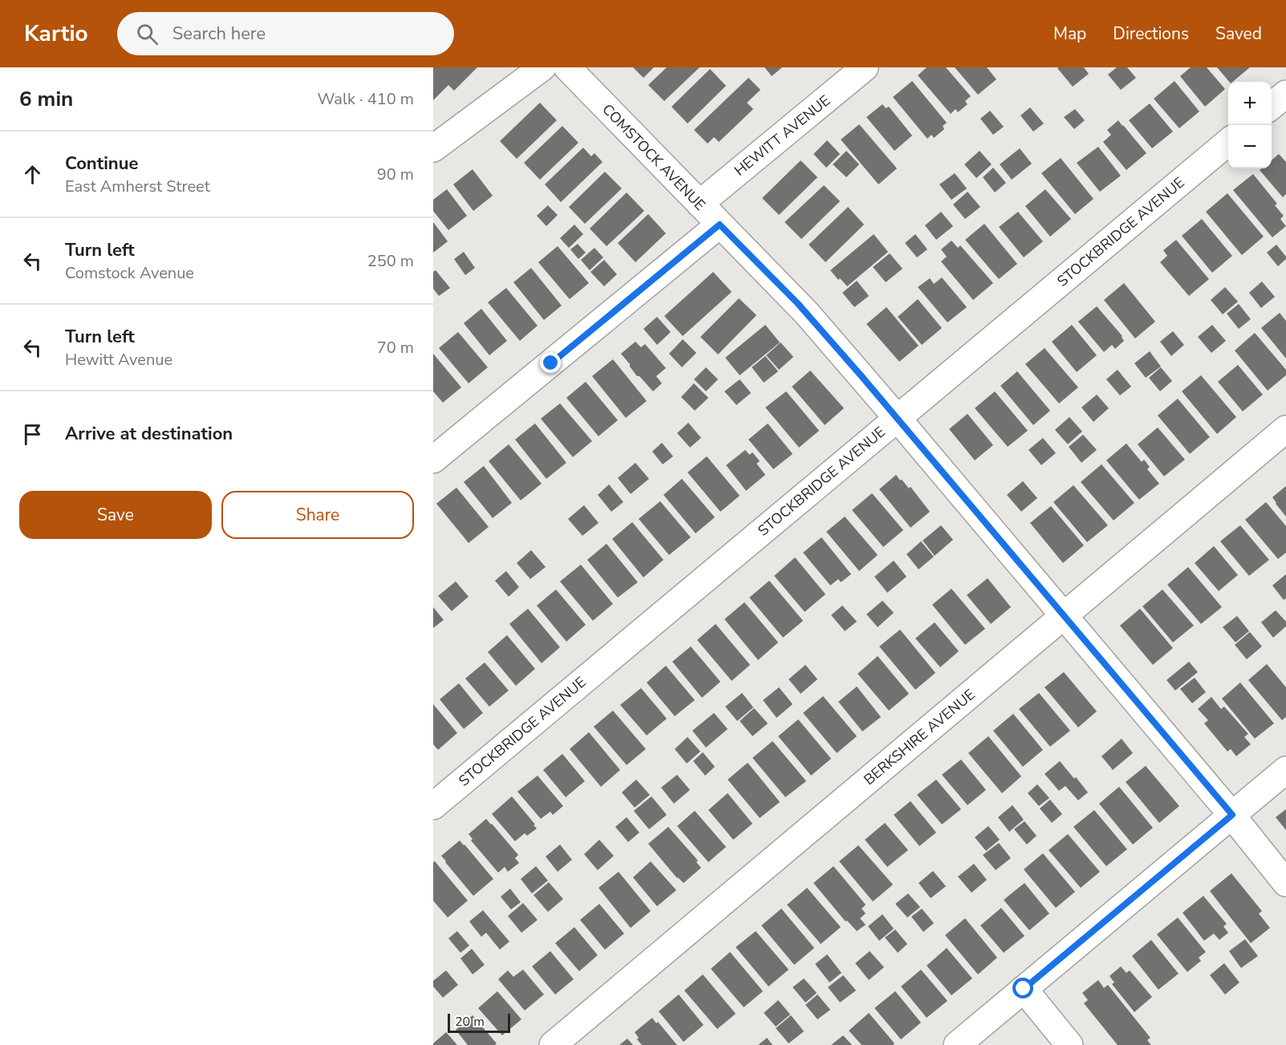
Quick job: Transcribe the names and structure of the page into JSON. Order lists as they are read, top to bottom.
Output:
{
  "streets": {
    "street": [
      "HEWITT AVENUE",
      "COMSTOCK AVENUE",
      "STOCKBRIDGE AVENUE",
      "BERKSHIRE AVENUE"
    ]
  },
  "crossings": [
    ["HEWITT AVENUE", "COMSTOCK AVENUE"],
    ["COMSTOCK AVENUE", "STOCKBRIDGE AVENUE"],
    ["COMSTOCK AVENUE", "BERKSHIRE AVENUE"]
  ],
  "scale_bar": "20 m",
  "page": {
    "header": "Kartio",
    "search": "Search here",
    "nav": ["Map", "Directions", "Saved"],
    "heading": ["6 min", "Walk · 410 m"],
    "map_buttons": ["+", "−"],
    "list": [
      ["Continue", "East Amherst Street", "90 m"],
      ["Turn left", "Comstock Avenue", "250 m"],
      ["Turn left", "Hewitt Avenue", "70 m"],
      "Arrive at destination"
    ],
    "buttons": ["Save", "Share"],
    "scale": "20 m"
  }
}
